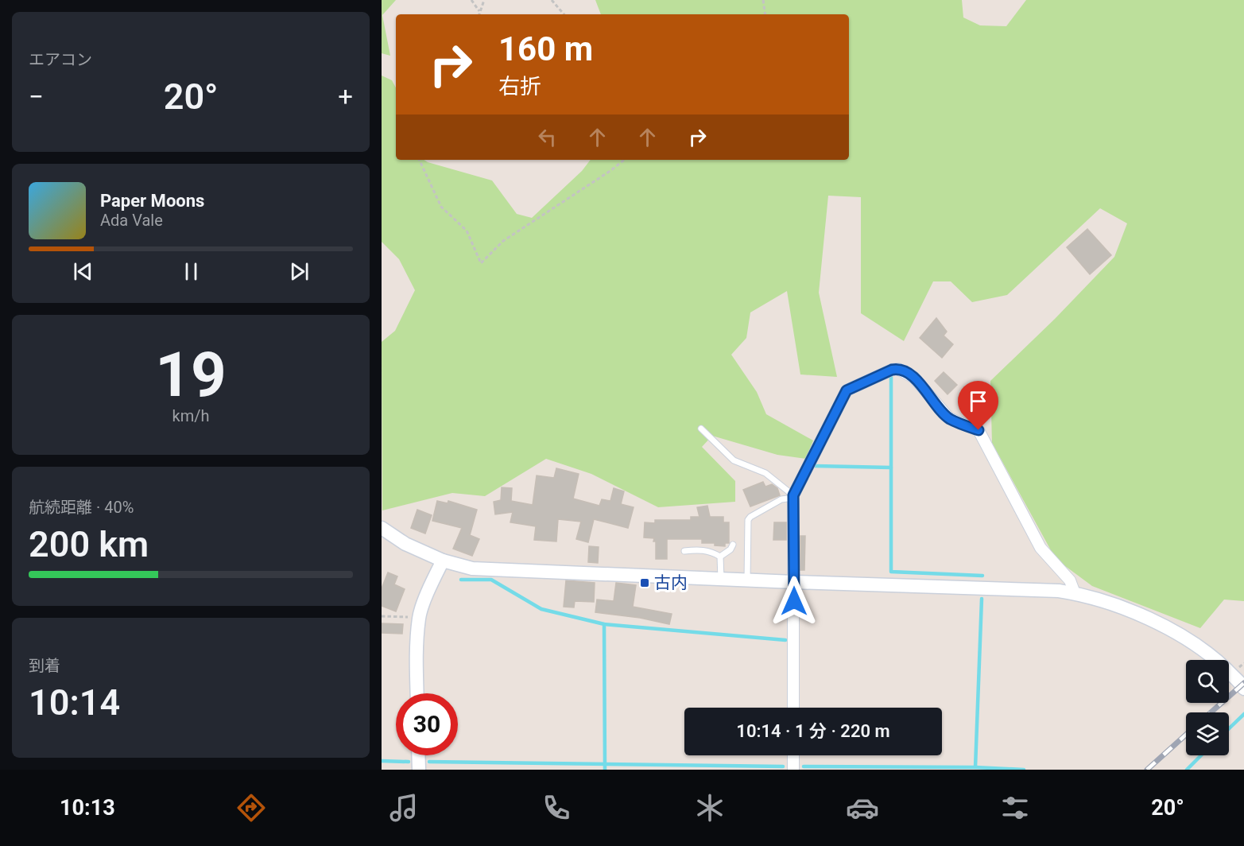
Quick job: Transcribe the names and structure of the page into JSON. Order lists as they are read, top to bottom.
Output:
{
  "places": {
    "transit": ["古内"]
  },
  "page": {
    "tile": [
      "エアコン",
      ["19", "km/h"],
      ["航続距離 · 40%", "200 km"],
      ["到着", "10:14"]
    ],
    "turn": ["160 m", "右折"],
    "heat": ["−", "20°", "+"],
    "song": ["Paper Moons", "Ada Vale"],
    "limit": "30",
    "trip": "10:14 · 1 分 · 220 m",
    "tabs": ["10:13", "20°"]
  }
}
